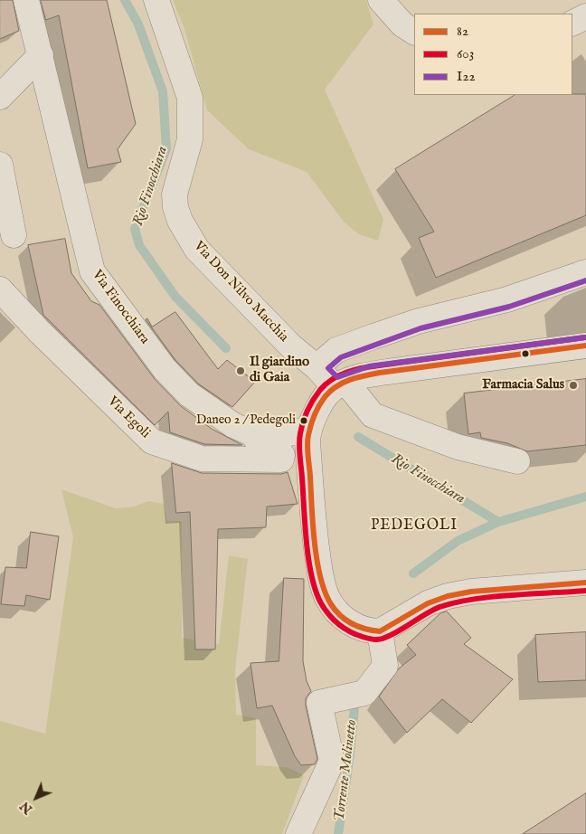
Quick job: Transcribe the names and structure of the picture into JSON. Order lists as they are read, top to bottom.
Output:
{
  "streets": {
    "street": ["Via Don Nilvo Macchia", "Via Finocchiara", "Via Egoli"]
  },
  "crossings": [
    ["Via Finocchiara", "Via Egoli"]
  ],
  "districts": ["PEDEGOLI"],
  "water": ["Rio Finocchiara", "Torrente Molinetto"],
  "places": ["Il giardino di Gaia", "Farmacia Salus", "Daneo 2 / Pedegoli"],
  "lines": ["transit line I22", "transit line 603", "transit line 82"],
  "legend": ["82", "603", "I22"],
  "north": "bottom left"
}
